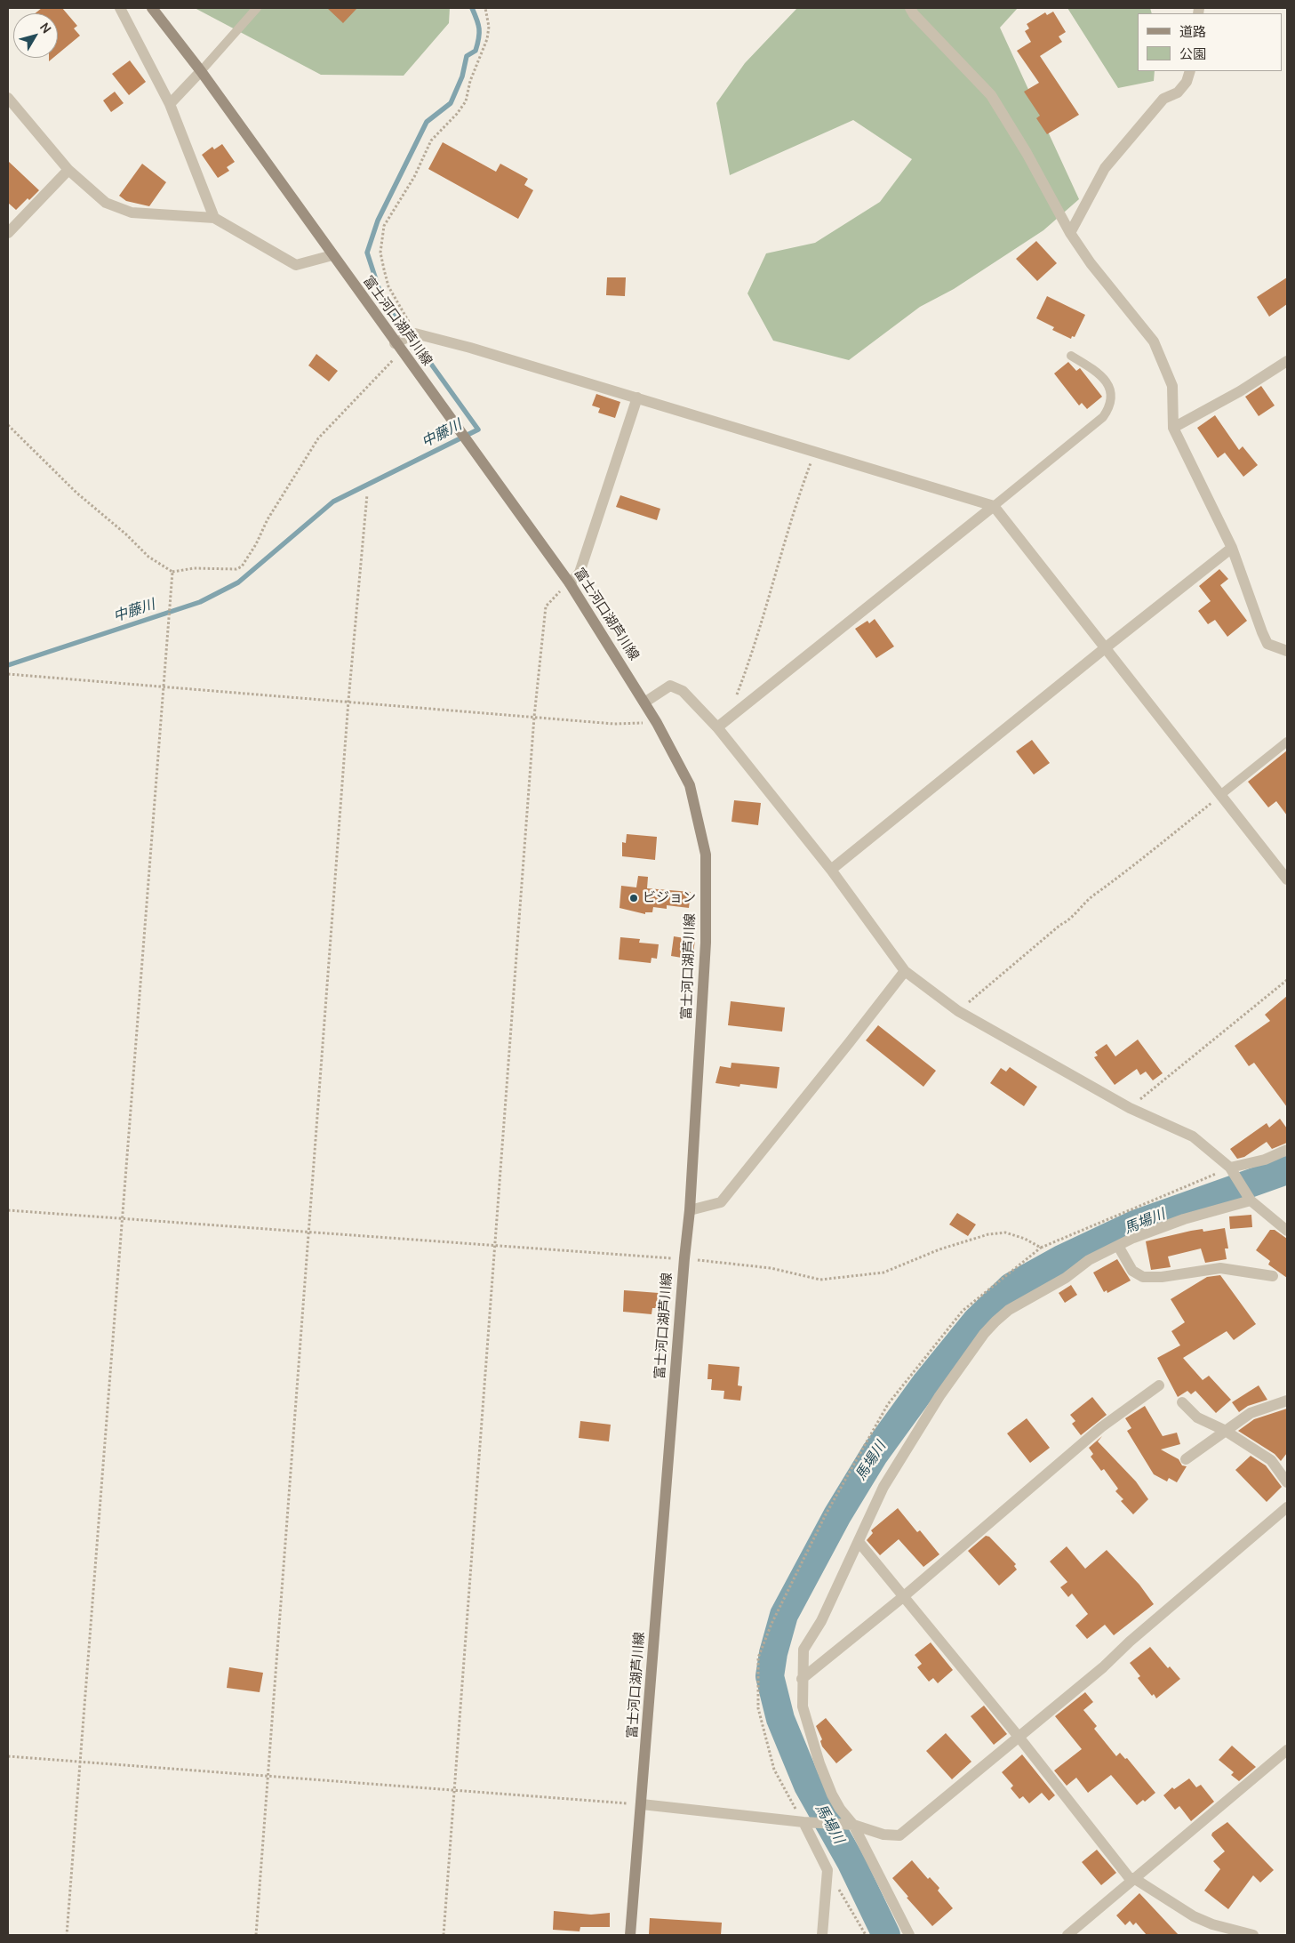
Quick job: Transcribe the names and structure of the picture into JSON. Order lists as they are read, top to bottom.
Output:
{
  "streets": {
    "main road": ["富士河口湖芦川線"]
  },
  "water": ["中藤川", "馬場川"],
  "places": ["ビジョン"],
  "legend": ["道路", "公園"],
  "north": "top right"
}
